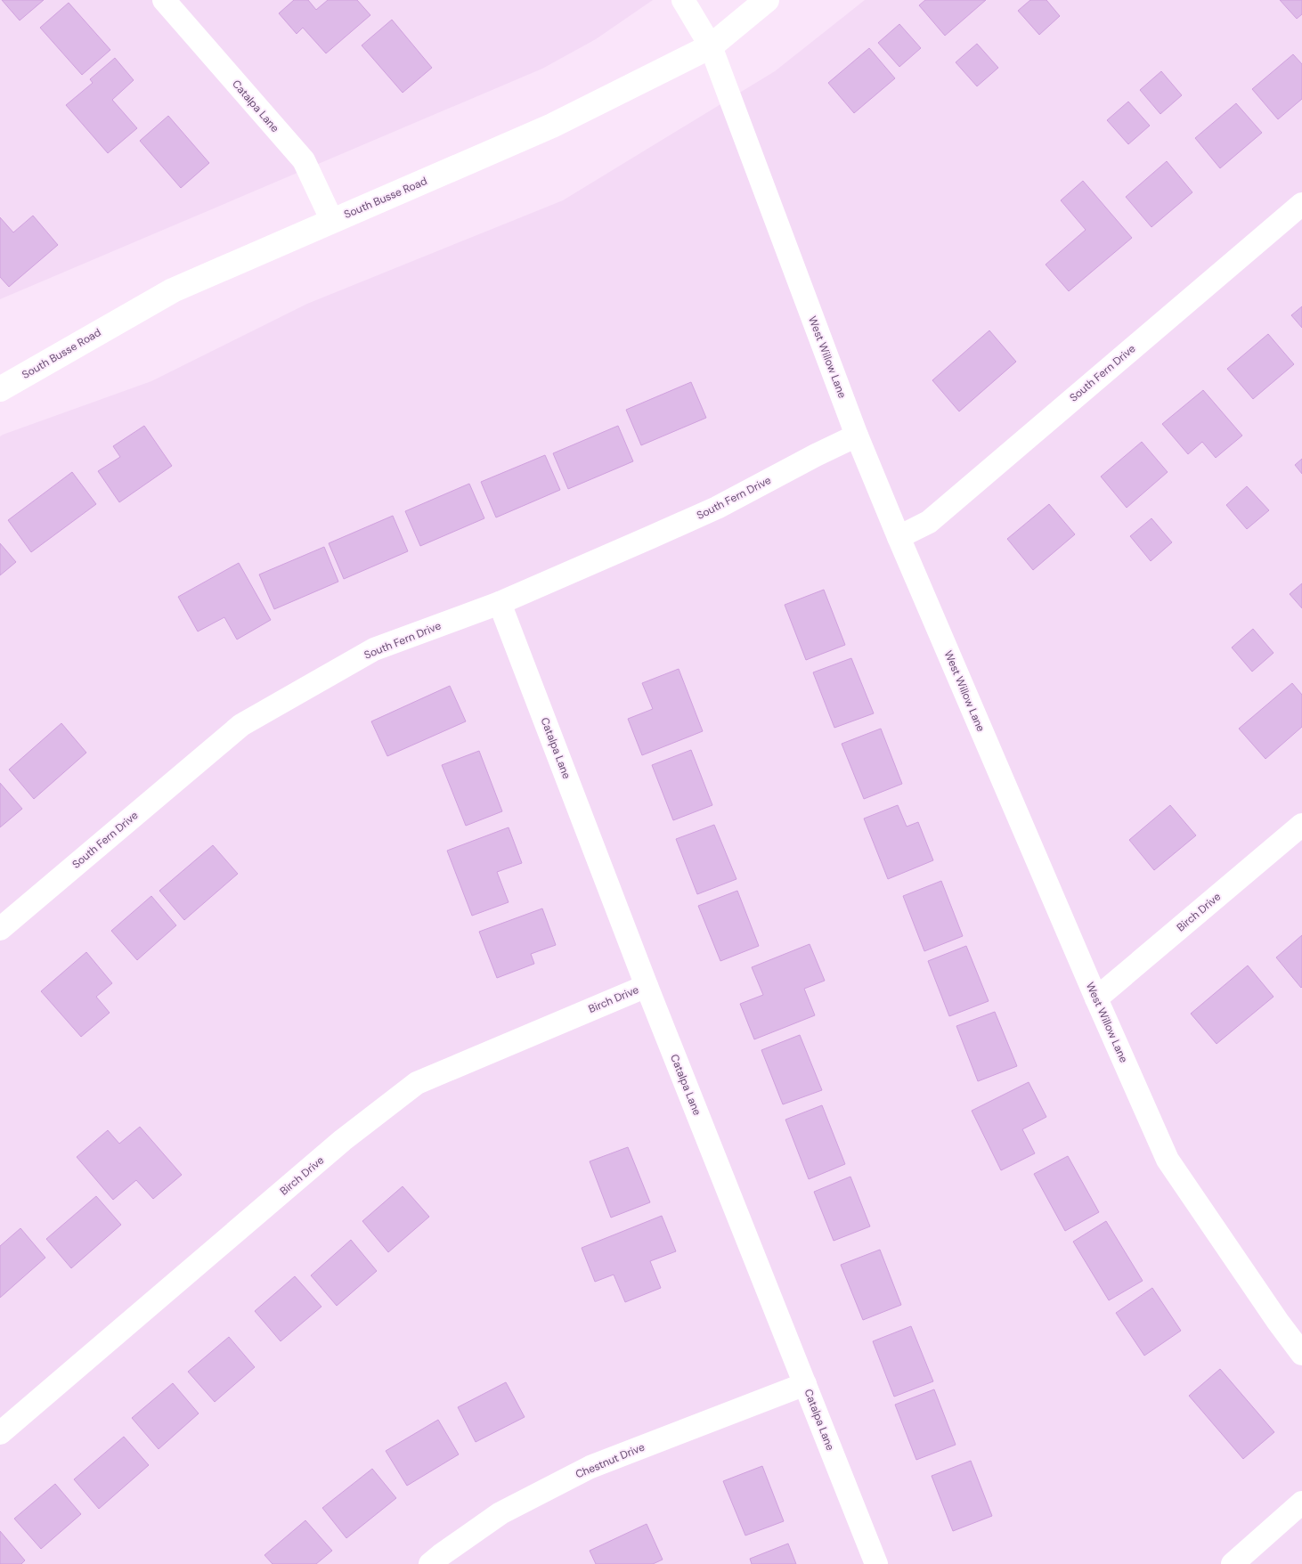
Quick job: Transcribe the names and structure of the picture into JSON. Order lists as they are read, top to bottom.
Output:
{
  "streets": {
    "main road": ["South Busse Road"],
    "street": [
      "Catalpa Lane",
      "West Willow Lane",
      "South Fern Drive",
      "Birch Drive",
      "Chestnut Drive"
    ]
  },
  "crossings": [
    ["Catalpa Lane", "South Busse Road"],
    ["Catalpa Lane", "South Fern Drive"],
    ["Catalpa Lane", "Birch Drive"],
    ["Catalpa Lane", "Chestnut Drive"],
    ["South Busse Road", "West Willow Lane"],
    ["West Willow Lane", "South Fern Drive"],
    ["West Willow Lane", "Birch Drive"]
  ]
}
